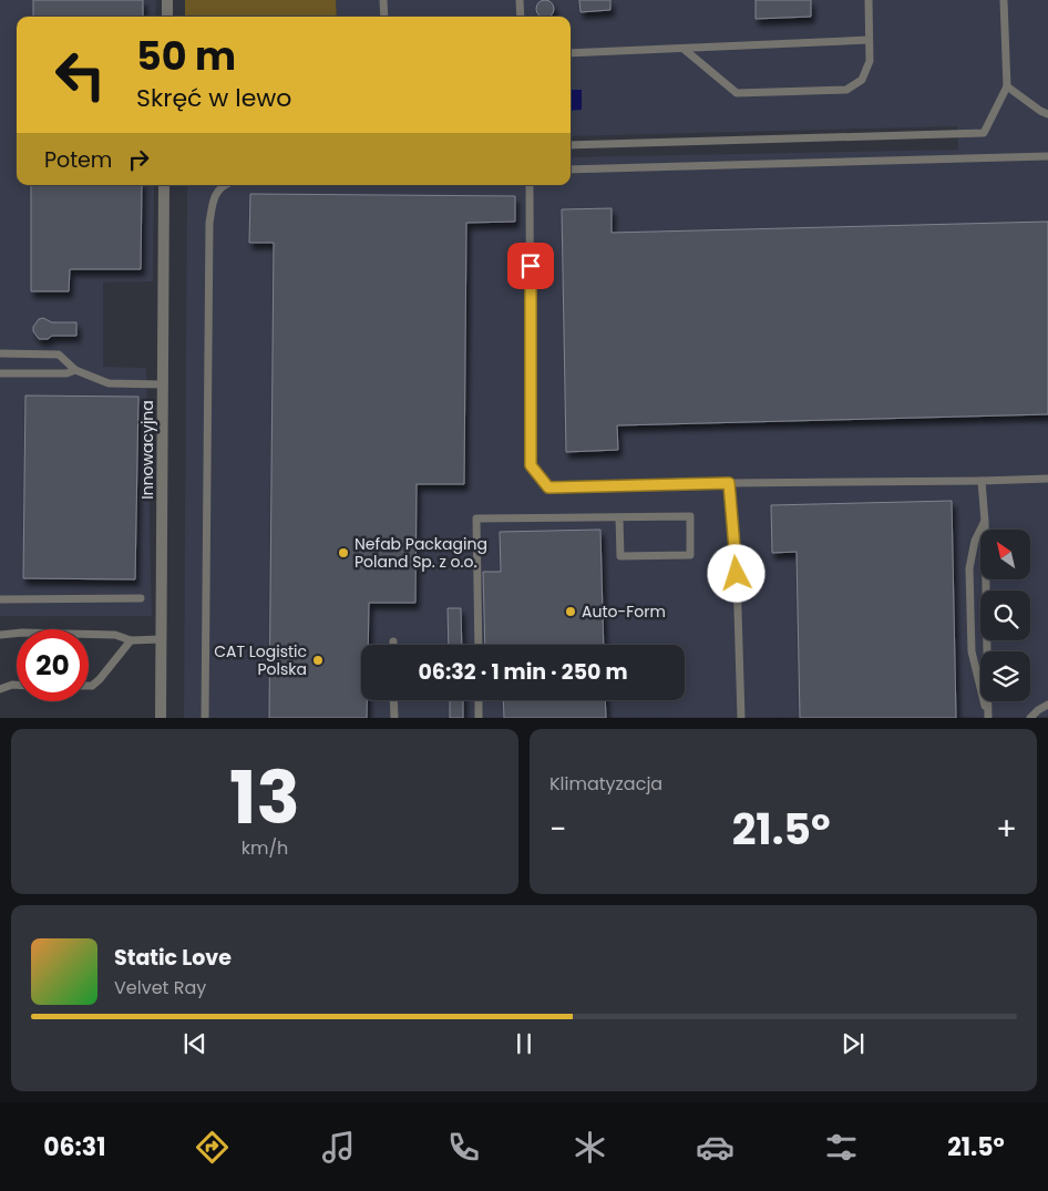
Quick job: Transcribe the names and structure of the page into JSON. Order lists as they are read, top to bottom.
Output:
{
  "streets": {
    "street": ["Innowacyjna"]
  },
  "places": ["Nefab Packaging Poland Sp. z o.o.", "Auto-Form", "CAT Logistic Polska"],
  "north": "top left",
  "page": {
    "turn": ["50 m", "Skręć w lewo"],
    "then": "Potem",
    "limit": "20",
    "trip": "06:32 · 1 min · 250 m",
    "tile": [
      ["13", "km/h"],
      "Klimatyzacja"
    ],
    "heat": ["−", "21.5°", "+"],
    "song": ["Static Love", "Velvet Ray"],
    "tabs": ["06:31", "21.5°"]
  }
}
